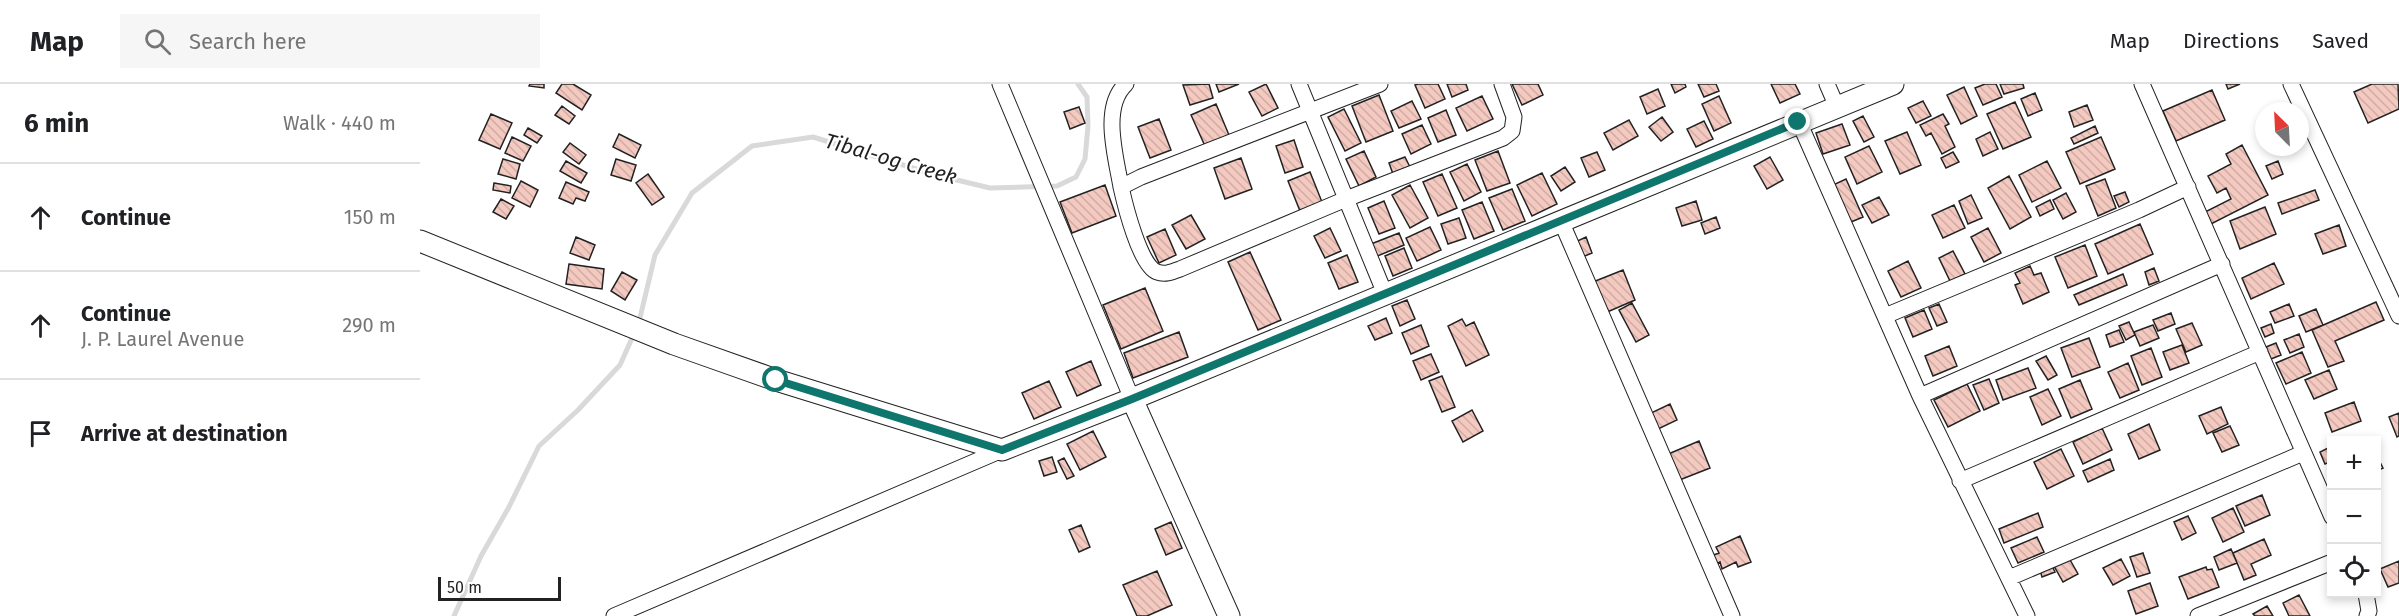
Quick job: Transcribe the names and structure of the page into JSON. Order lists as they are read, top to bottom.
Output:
{
  "water": ["Tibal-og Creek"],
  "scale_bar": "50 m",
  "north": "top left",
  "page": {
    "header": "Map",
    "search": "Search here",
    "nav": ["Map", "Directions", "Saved"],
    "heading": ["6 min", "Walk · 440 m"],
    "list": [
      ["Continue", "150 m"],
      ["Continue", "J. P. Laurel Avenue", "290 m"],
      "Arrive at destination"
    ],
    "map_buttons": ["+", "−"],
    "scale": "50 m"
  }
}
